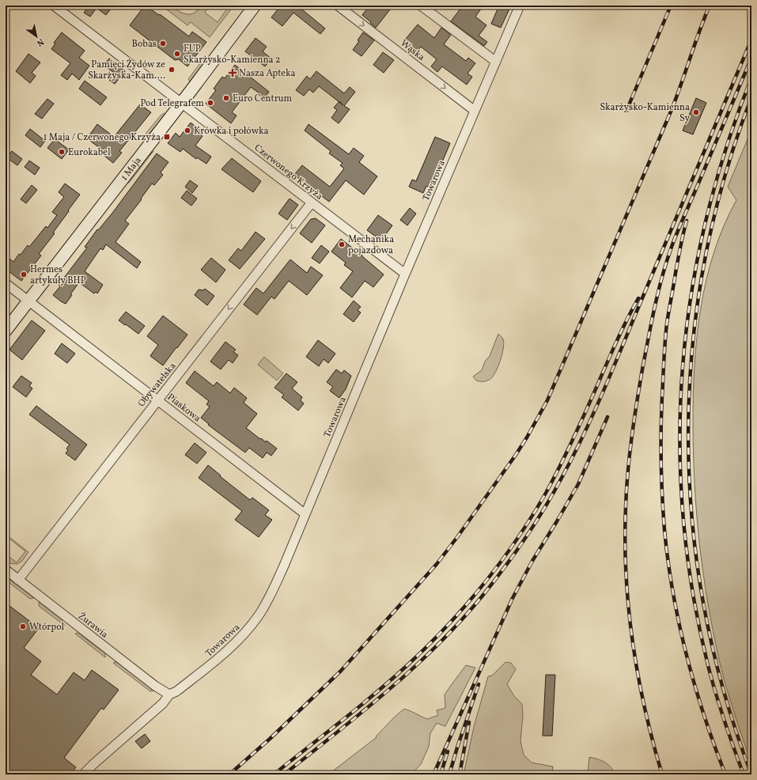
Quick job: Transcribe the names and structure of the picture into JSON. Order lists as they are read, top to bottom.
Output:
{
  "streets": {
    "street": [
      "Wąska",
      "1 Maja",
      "Czerwonego Krzyża",
      "Towarowa",
      "Obywatelska",
      "Piaskowa",
      "Żurawia"
    ]
  },
  "crossings": [
    ["Wąska", "Towarowa"],
    ["1 Maja", "Czerwonego Krzyża"],
    ["1 Maja", "Piaskowa"],
    ["Czerwonego Krzyża", "Towarowa"],
    ["Czerwonego Krzyża", "Obywatelska"],
    ["Towarowa", "Piaskowa"],
    ["Towarowa", "Żurawia"],
    ["Obywatelska", "Piaskowa"],
    ["Obywatelska", "Żurawia"]
  ],
  "one_way": ["Obywatelska"],
  "places": {
    "other": [
      "Bobas",
      "FUP Skarżysko-Kamienna 2",
      "Pamięci Żydów ze Skarżyska-Kam.…",
      "Euro Centrum",
      "Pod Telegrafem",
      "Skarżysko-Kamienna Sy",
      "Krówka i połówka",
      "Eurokabel",
      "Mechanika pojazdowa",
      "Hermes artykuły BHP",
      "Wtórpol"
    ],
    "health": ["Nasza Apteka"],
    "transit": ["1 Maja / Czerwonego Krzyża"]
  },
  "north": "bottom right"
}
